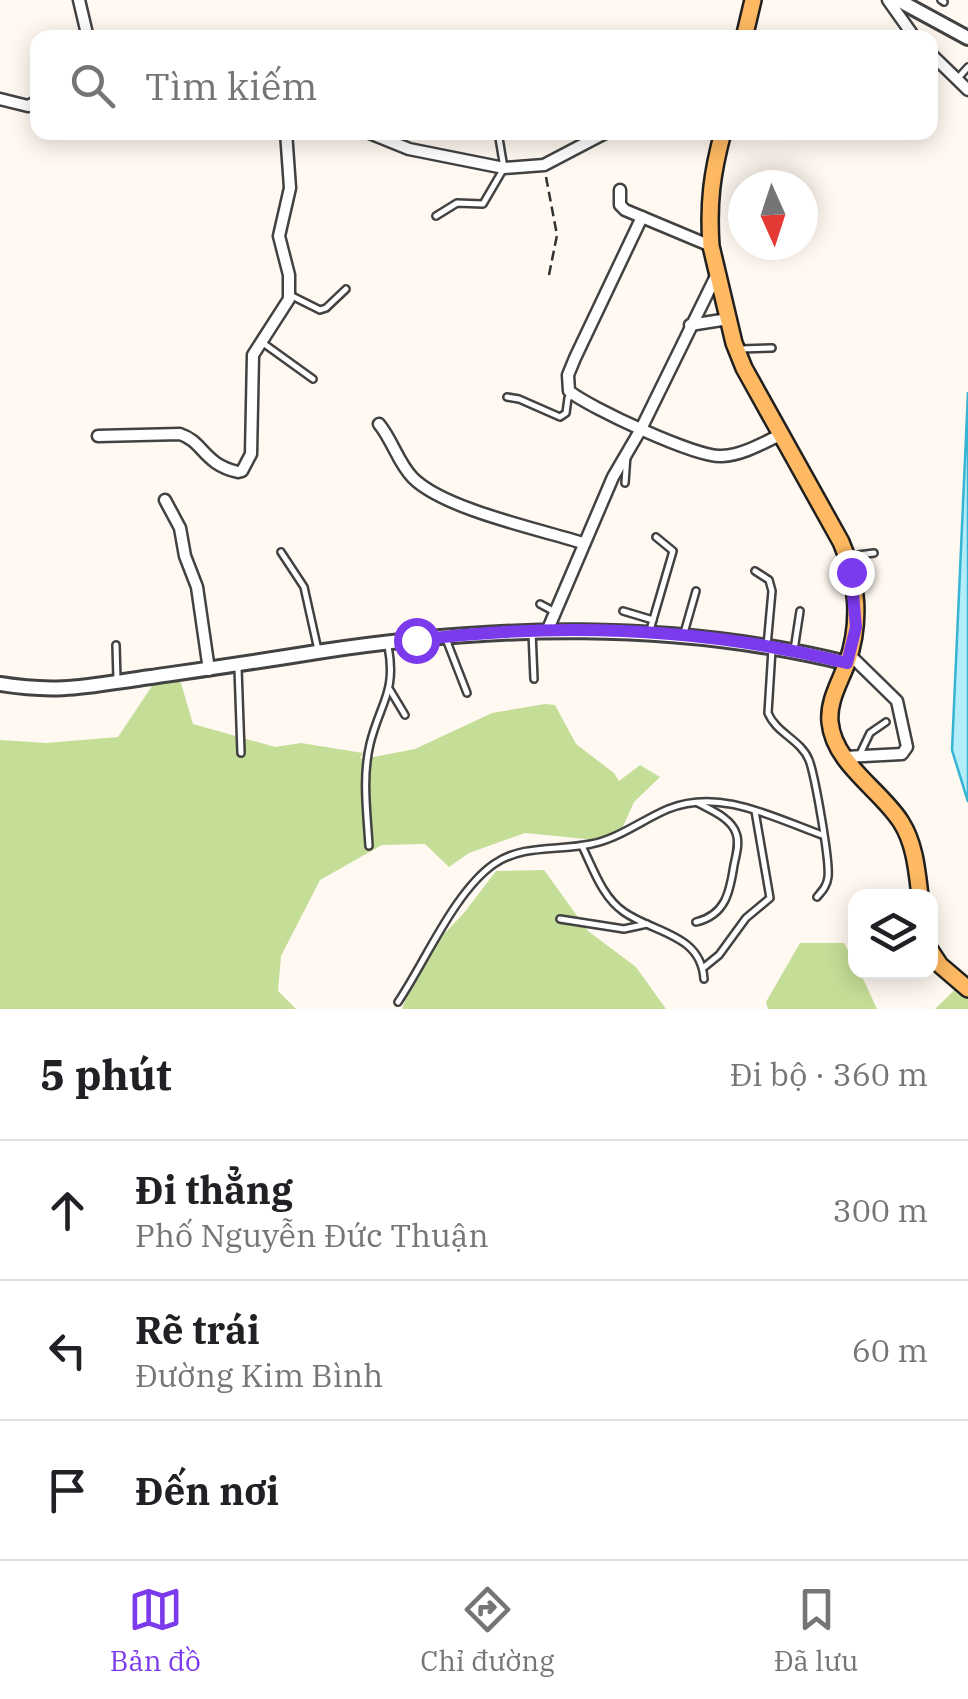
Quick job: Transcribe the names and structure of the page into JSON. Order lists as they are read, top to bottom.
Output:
{
  "north": "bottom",
  "page": {
    "search": "Tìm kiếm",
    "heading": ["5 phút", "Đi bộ · 360 m"],
    "list": [
      ["Đi thẳng", "Phố Nguyễn Đức Thuận", "300 m"],
      ["Rẽ trái", "Đường Kim Bình", "60 m"],
      "Đến nơi"
    ],
    "nav": ["Bản đồ", "Chỉ đường", "Đã lưu"]
  }
}
